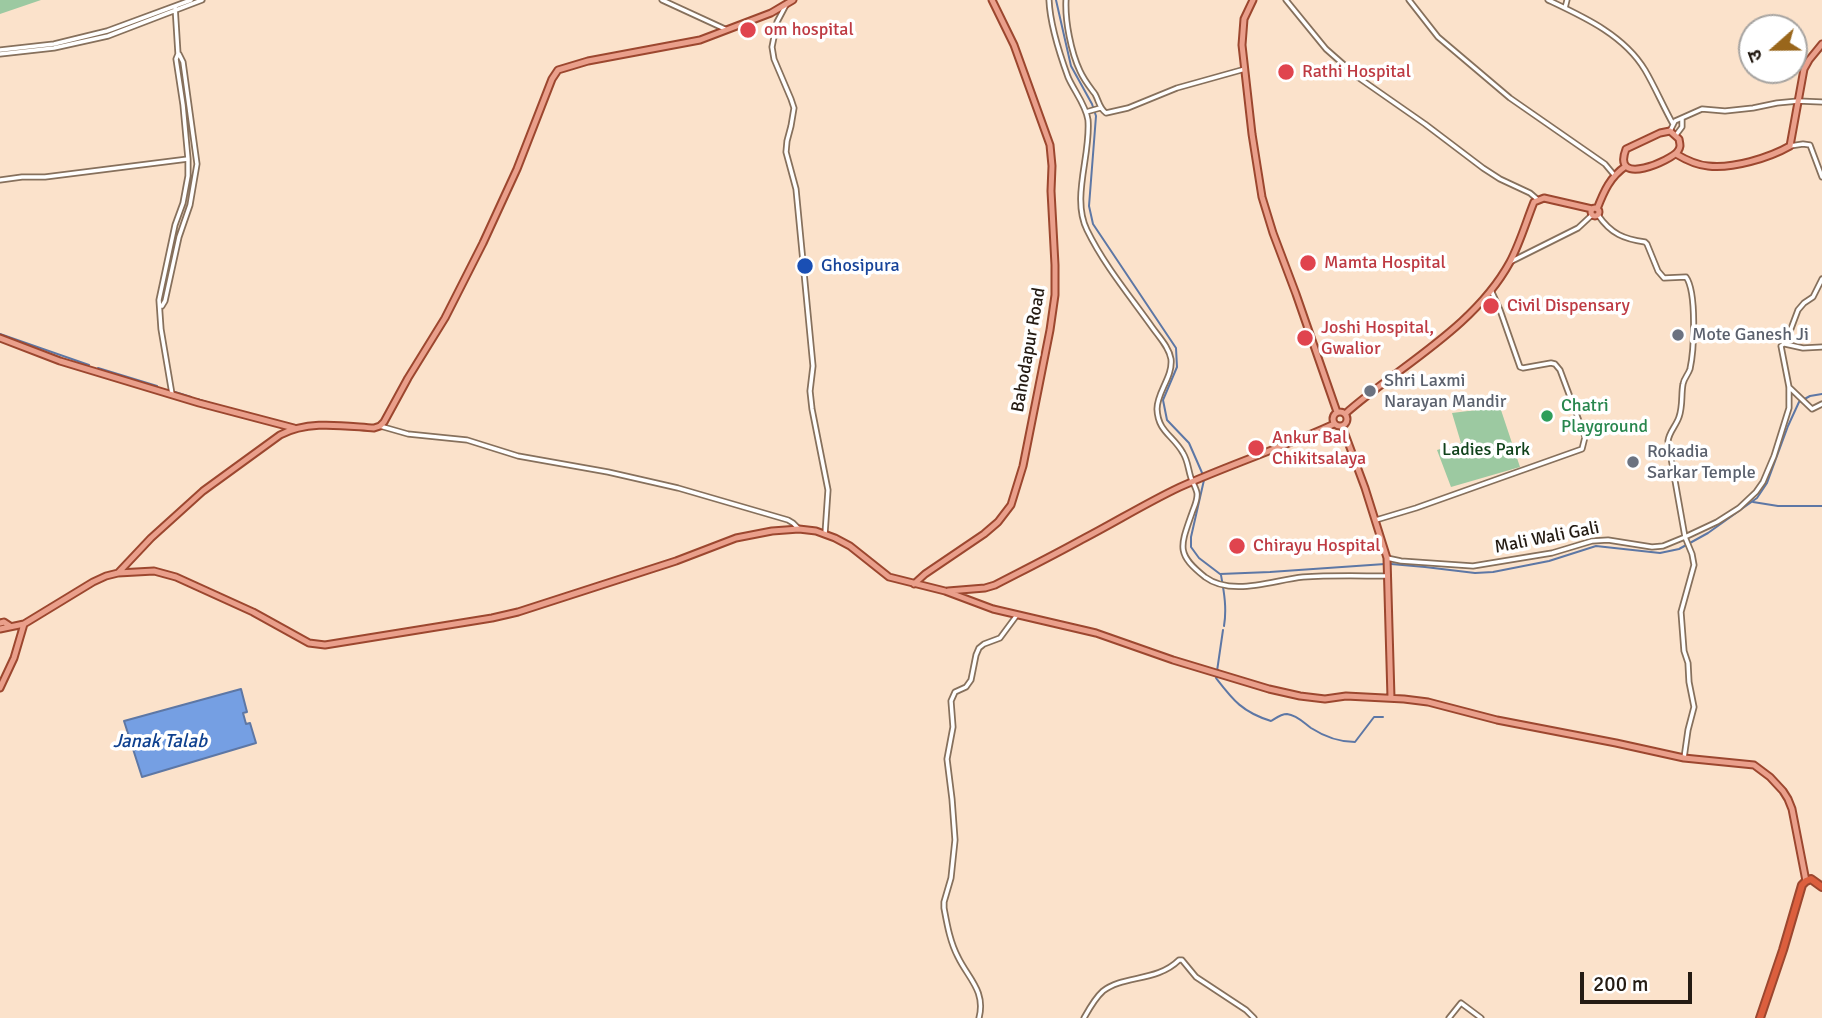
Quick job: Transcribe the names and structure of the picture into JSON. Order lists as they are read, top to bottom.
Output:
{
  "streets": {
    "main road": ["Bahodapur Road"],
    "street": ["Mali Wali Gali"]
  },
  "water": ["Janak Talab"],
  "parks": ["Ladies Park"],
  "places": [
    "om hospital",
    "Rathi Hospital",
    "Mamta Hospital",
    "Ghosipura",
    "Civil Dispensary",
    "Mote Ganesh Ji",
    "Joshi Hospital, Gwalior",
    "Shri Laxmi Narayan Mandir",
    "Chatri Playground",
    "Ankur Bal Chikitsalaya",
    "Rokadia Sarkar Temple",
    "Chirayu Hospital"
  ],
  "scale_bar": "200 m",
  "north": "left"
}
